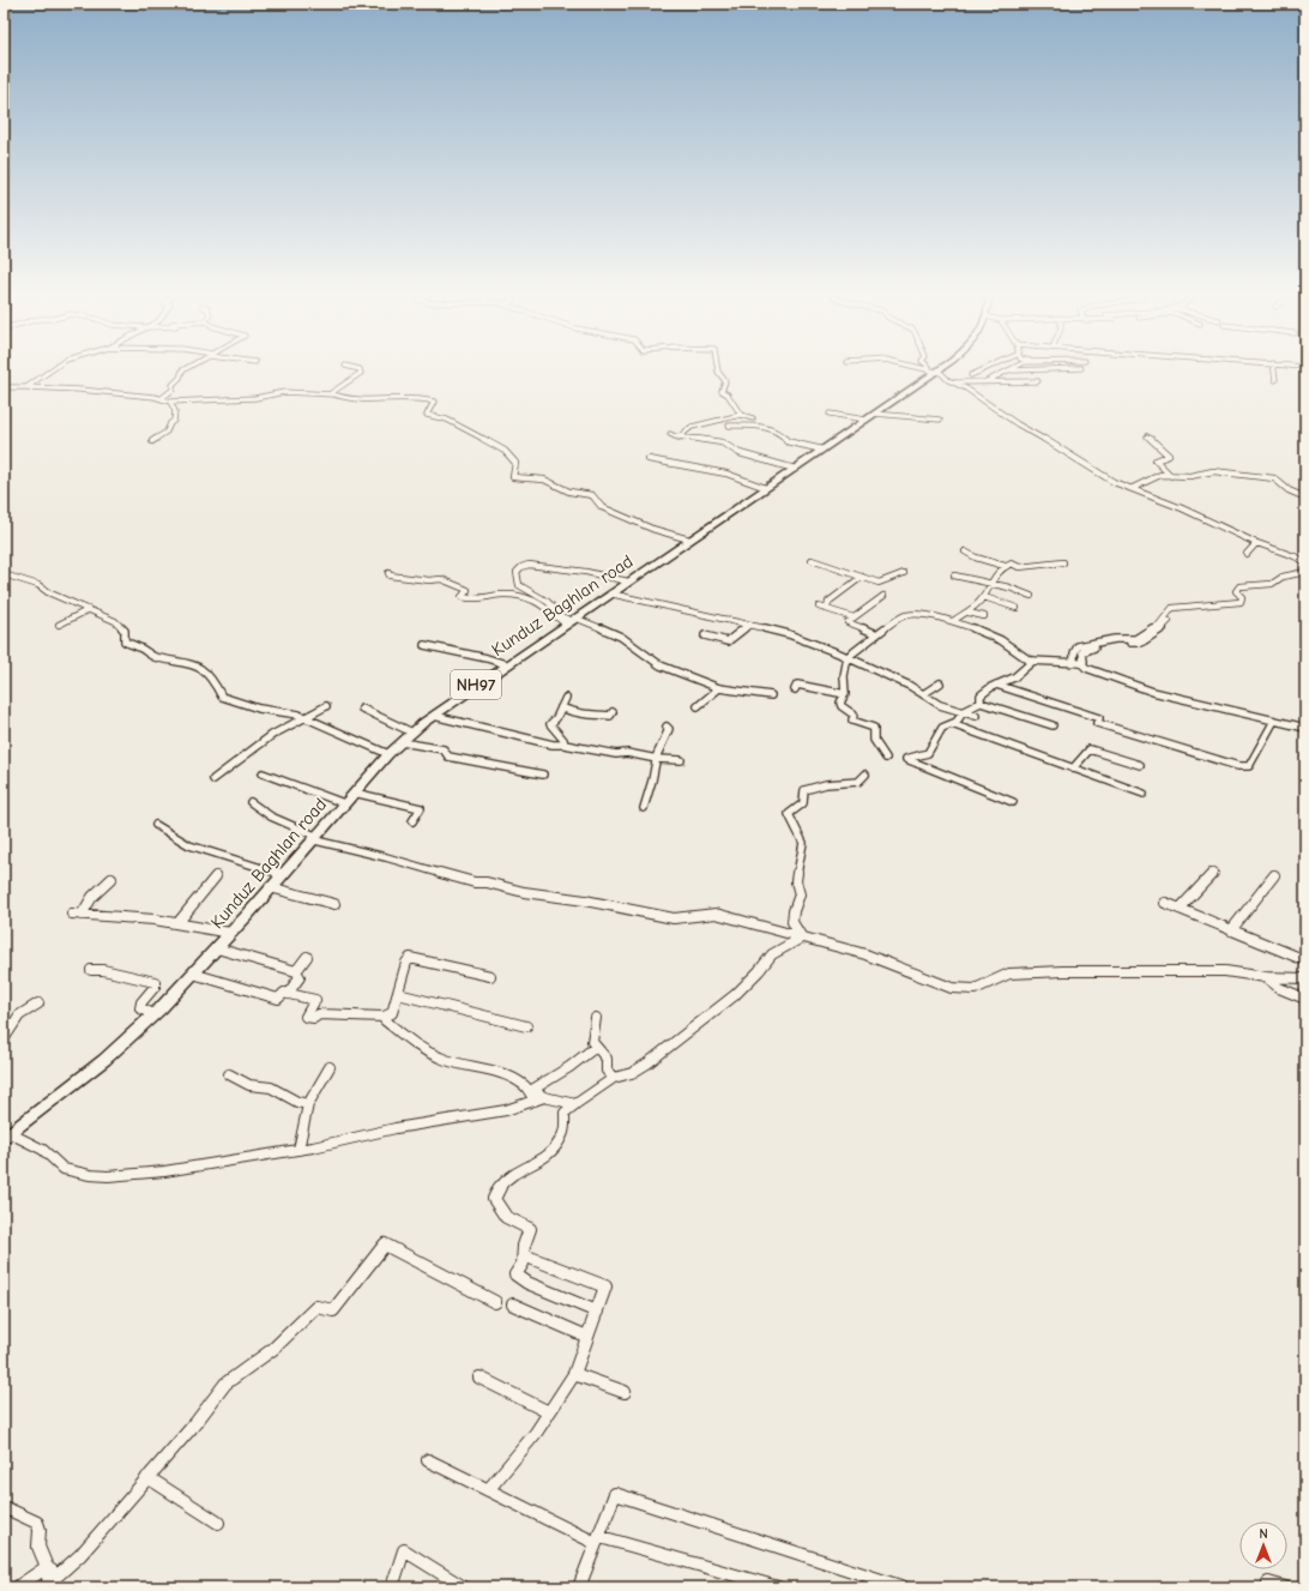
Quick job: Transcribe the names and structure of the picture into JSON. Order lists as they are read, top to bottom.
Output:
{
  "streets": {
    "highway": ["Kunduz Baghlan road", "NH97"]
  },
  "north": "top"
}
